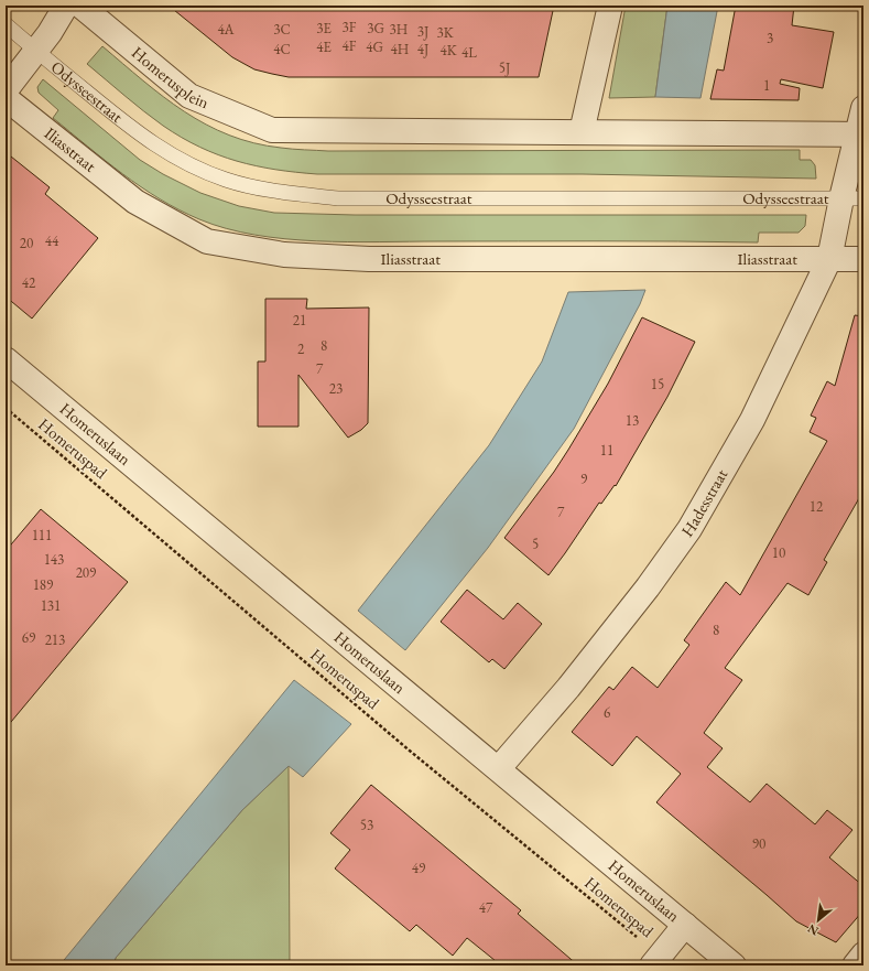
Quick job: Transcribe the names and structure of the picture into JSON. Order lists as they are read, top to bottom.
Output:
{
  "streets": {
    "street": [
      "Homerusplein",
      "Iliasstraat",
      "Homeruslaan",
      "Hadesstraat"
    ],
    "lane": ["Odysseestraat"],
    "path": ["Homeruspad"]
  },
  "crossings": [
    ["Odysseestraat", "Hadesstraat"],
    ["Iliasstraat", "Hadesstraat"],
    ["Homeruslaan", "Hadesstraat"]
  ],
  "house_numbers": [
    "3F",
    "3E",
    "3G",
    "4A",
    "3C",
    "3H",
    "3J",
    "3K",
    "3",
    "4F",
    "4E",
    "4G",
    "4C",
    "4H",
    "4J",
    "4K",
    "4L",
    "5J",
    "1",
    "44",
    "20",
    "42",
    "21",
    "8",
    "2",
    "7",
    "15",
    "23",
    "13",
    "11",
    "9",
    "12",
    "7",
    "111",
    "5",
    "10",
    "143",
    "209",
    "189",
    "131",
    "8",
    "69",
    "213",
    "6",
    "53",
    "90",
    "49",
    "47"
  ],
  "north": "bottom left"
}
